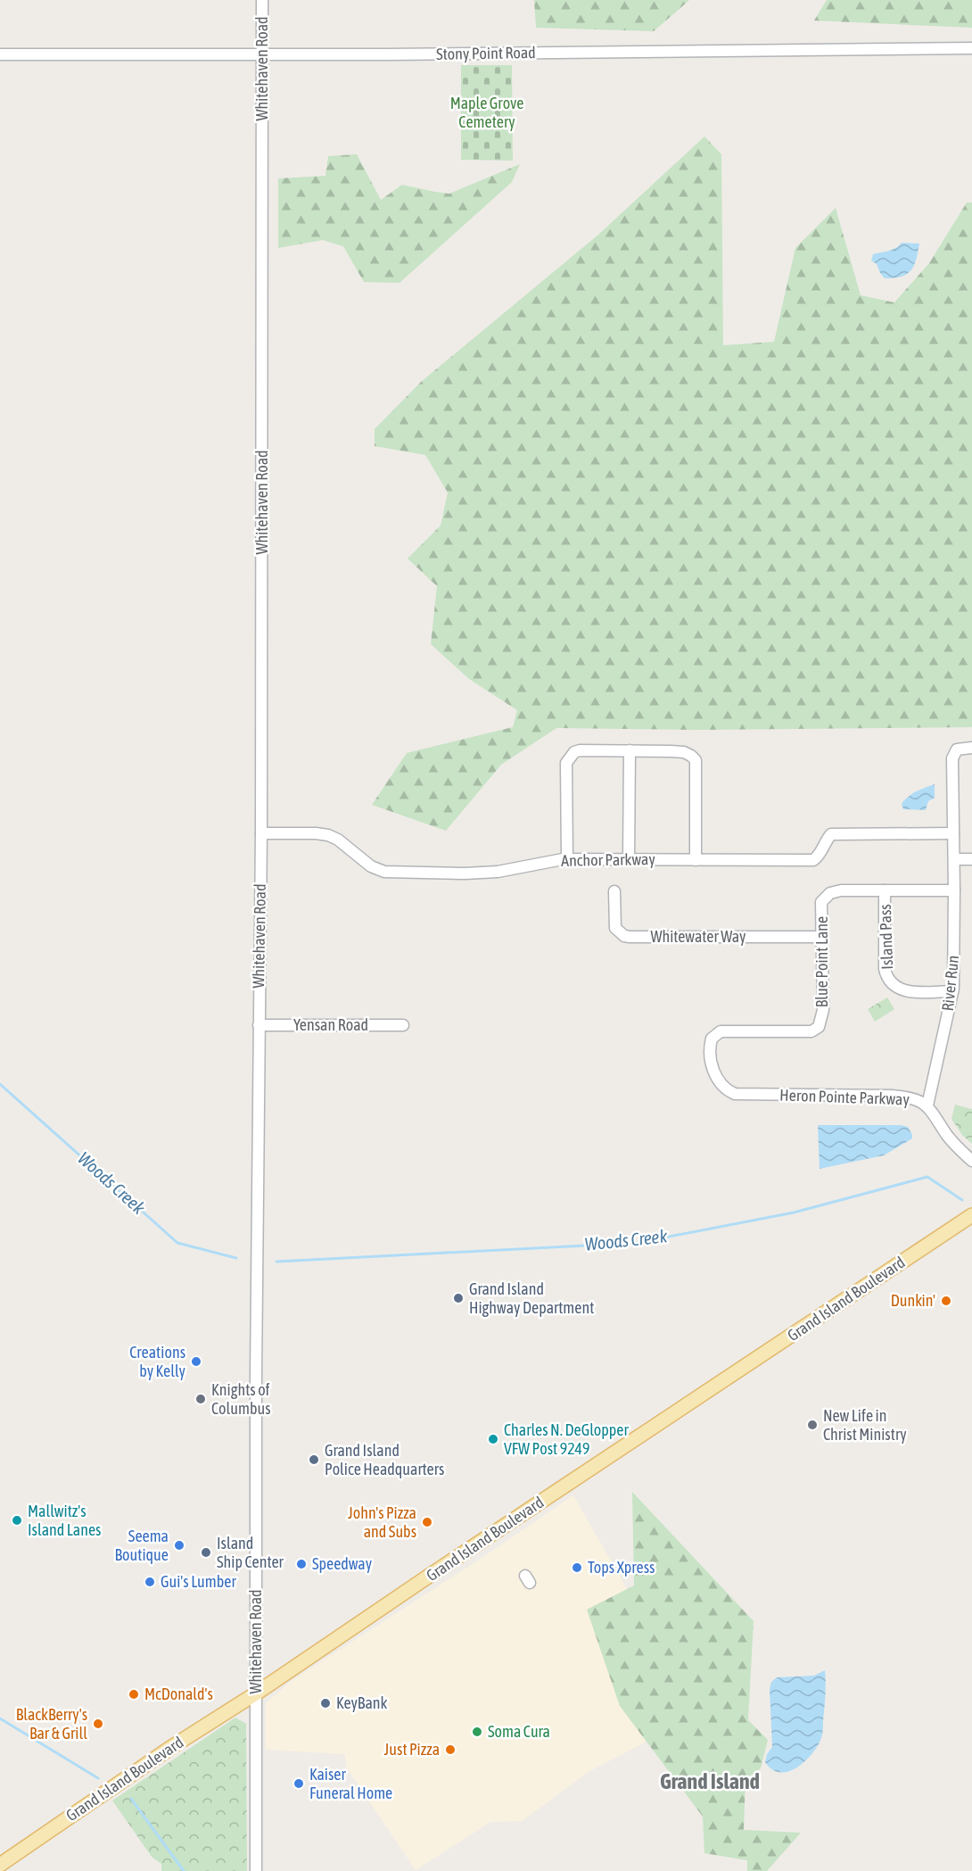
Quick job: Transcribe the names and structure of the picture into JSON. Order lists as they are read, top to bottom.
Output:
{
  "streets": {
    "main road": ["Grand Island Boulevard"],
    "street": [
      "Stony Point Road",
      "Whitehaven Road",
      "Anchor Parkway",
      "Whitewater Way",
      "Island Pass",
      "Blue Point Lane",
      "River Run",
      "Yensan Road",
      "Heron Pointe Parkway"
    ]
  },
  "crossings": [
    ["Stony Point Road", "Whitehaven Road"],
    ["Whitehaven Road", "Anchor Parkway"],
    ["Whitehaven Road", "Yensan Road"],
    ["Whitehaven Road", "Grand Island Boulevard"],
    ["Anchor Parkway", "River Run"],
    ["Whitewater Way", "Blue Point Lane"],
    ["Island Pass", "Blue Point Lane"],
    ["Island Pass", "River Run"],
    ["Blue Point Lane", "River Run"],
    ["Blue Point Lane", "Heron Pointe Parkway"],
    ["River Run", "Heron Pointe Parkway"]
  ],
  "districts": ["Grand Island"],
  "water": ["Woods Creek"],
  "parks": ["Maple Grove Cemetery"],
  "places": [
    "Grand Island Highway Department",
    "Dunkin'",
    "Creations by Kelly",
    "Knights of Columbus",
    "New Life in Christ Ministry",
    "Charles N. DeGlopper VFW Post 9249",
    "Grand Island Police Headquarters",
    "Mallwitz's Island Lanes",
    "John's Pizza and Subs",
    "Seema Boutique",
    "Island Ship Center",
    "Speedway",
    "Tops Xpress",
    "Gui's Lumber",
    "McDonald's",
    "KeyBank",
    "BlackBerry's Bar & Grill",
    "Soma Cura",
    "Just Pizza",
    "Kaiser Funeral Home"
  ]
}
